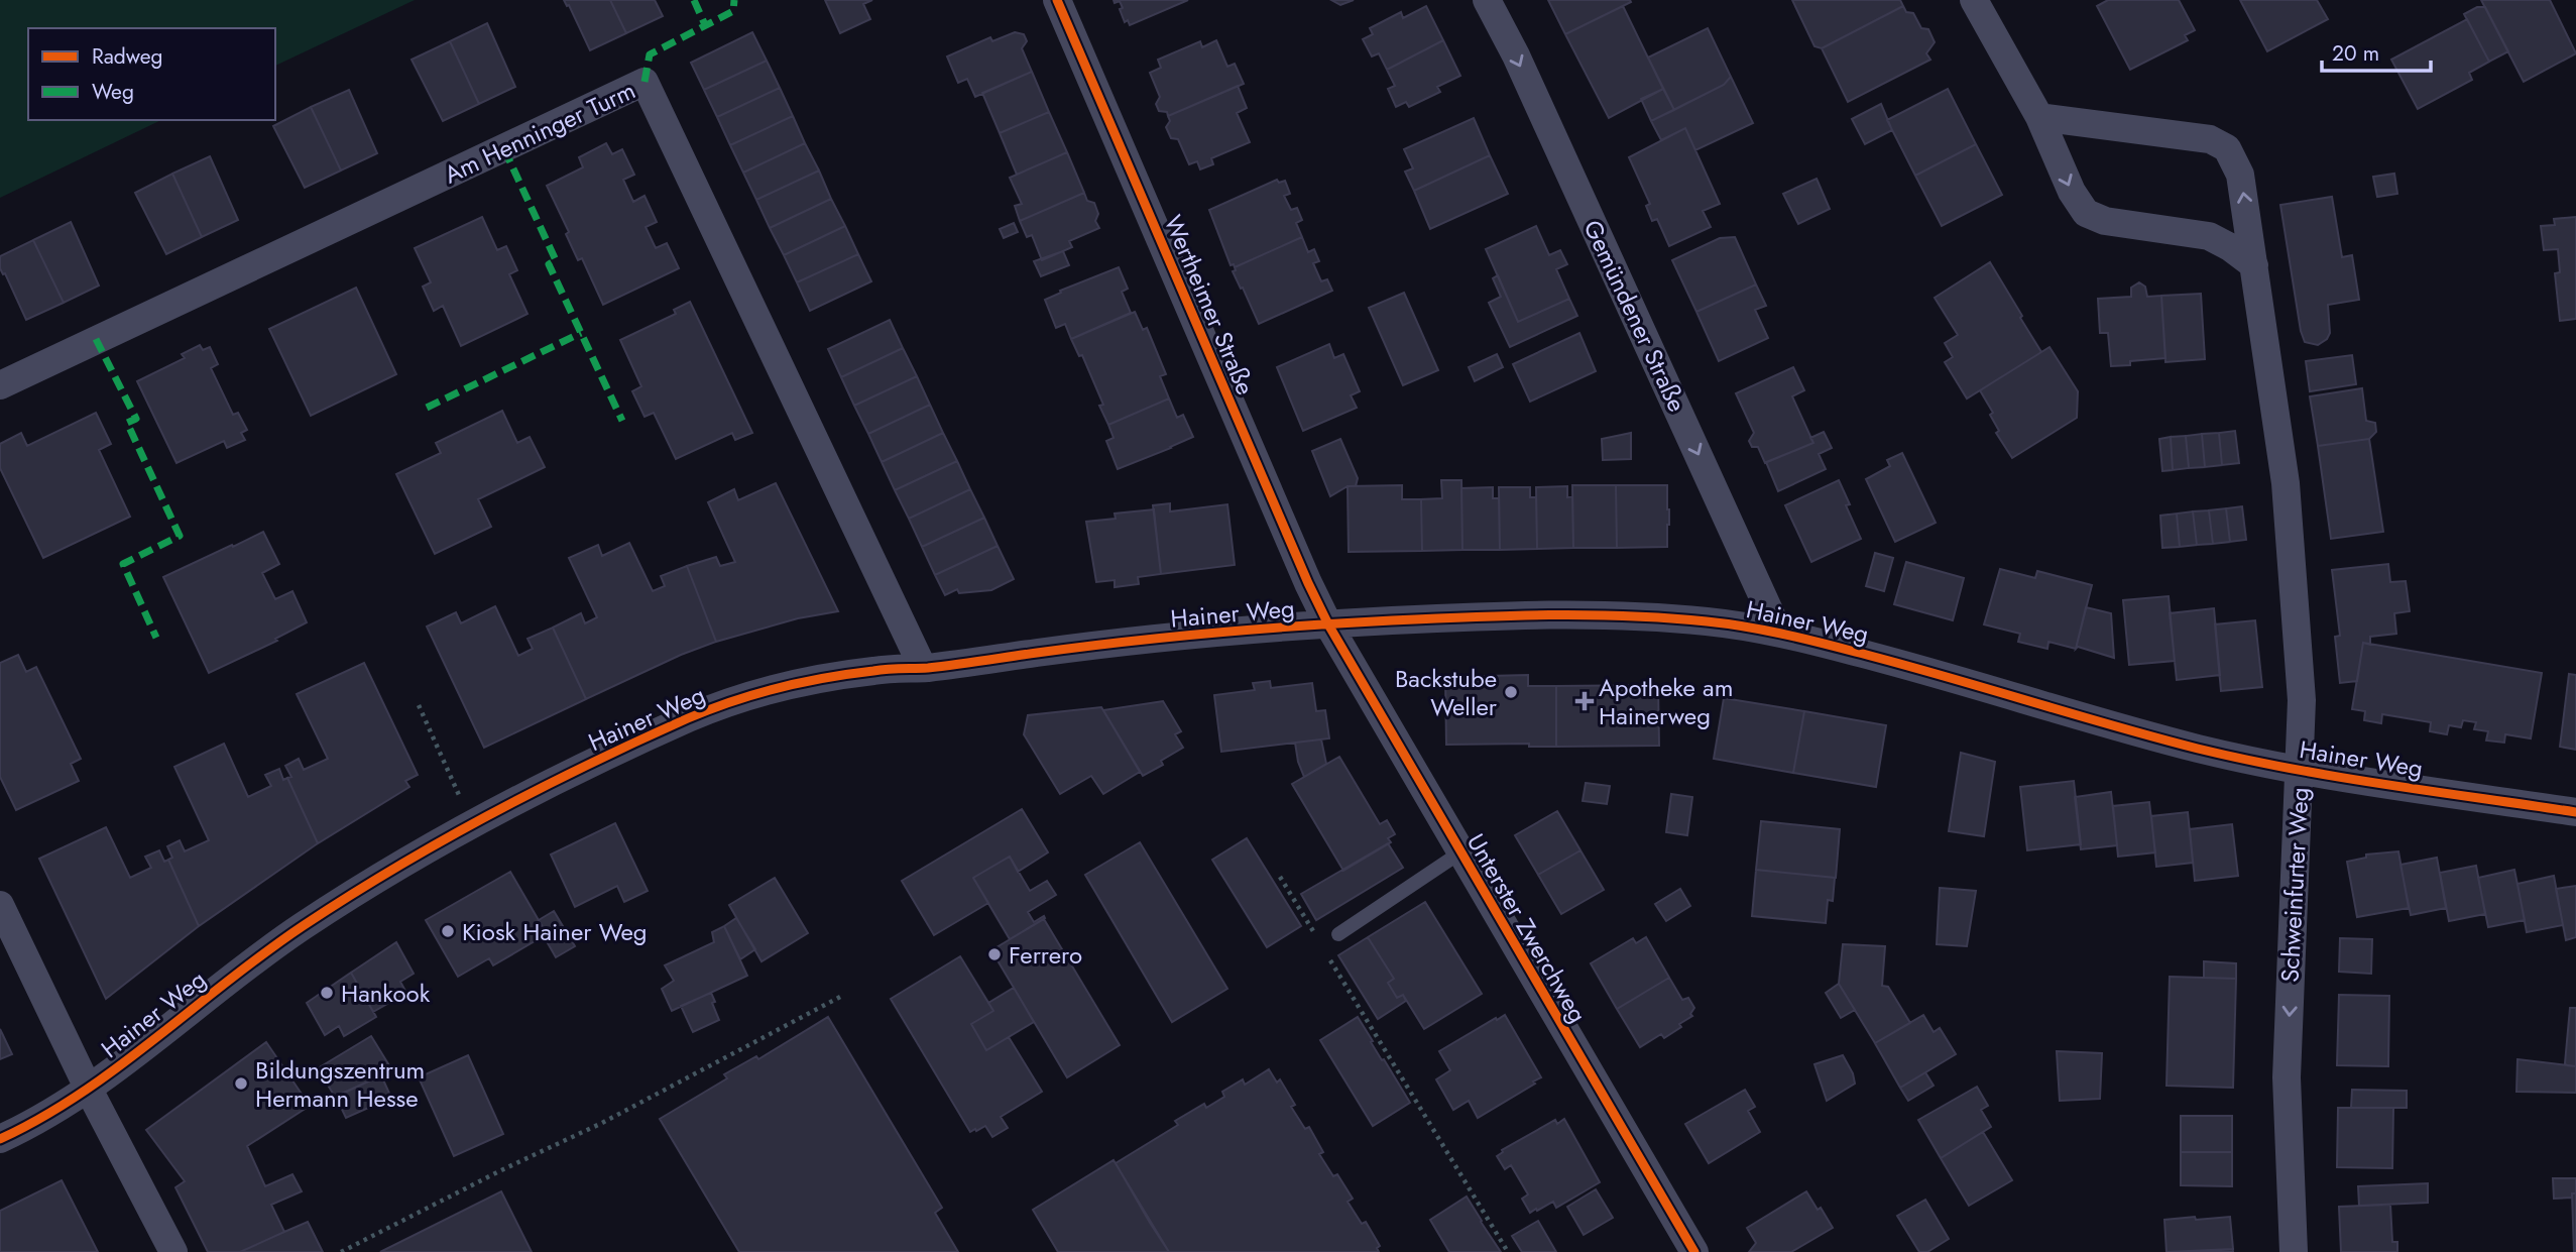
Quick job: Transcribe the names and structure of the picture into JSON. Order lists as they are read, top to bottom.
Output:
{
  "streets": {
    "street": [
      "Am Henninger Turm",
      "Wertheimer Straße",
      "Gemündener Straße",
      "Hainer Weg",
      "Schweinfurter Weg",
      "Unterster Zwerchweg"
    ]
  },
  "crossings": [
    ["Am Henninger Turm", "Hainer Weg"],
    ["Wertheimer Straße", "Hainer Weg"],
    ["Wertheimer Straße", "Unterster Zwerchweg"],
    ["Gemündener Straße", "Hainer Weg"],
    ["Hainer Weg", "Schweinfurter Weg"],
    ["Hainer Weg", "Unterster Zwerchweg"]
  ],
  "one_way": ["Gemündener Straße"],
  "places": {
    "other": [
      "Backstube Weller",
      "Kiosk Hainer Weg",
      "Ferrero",
      "Hankook",
      "Bildungszentrum Hermann Hesse"
    ],
    "health": ["Apotheke am Hainerweg"]
  },
  "legend": ["Radweg", "Weg"],
  "scale_bar": "20 m"
}
